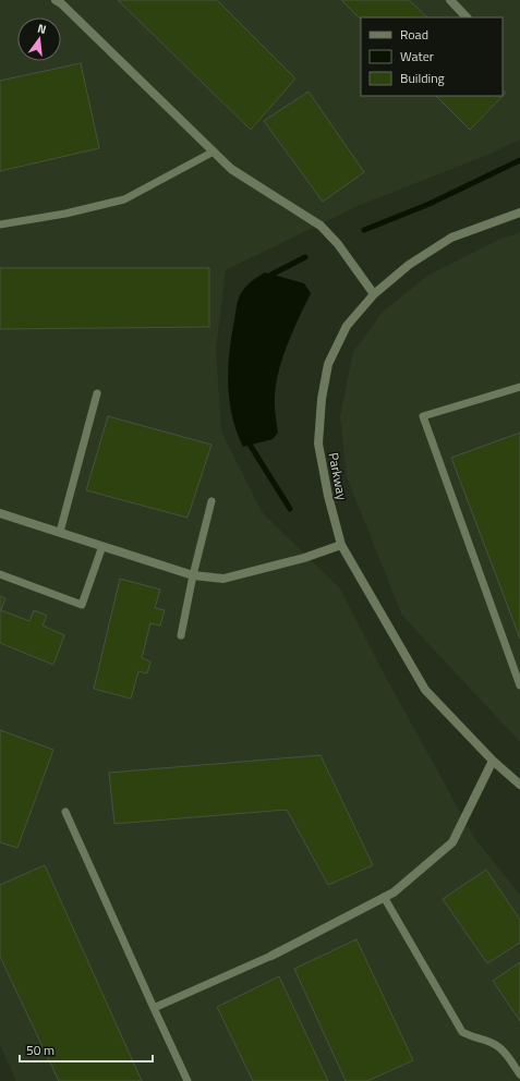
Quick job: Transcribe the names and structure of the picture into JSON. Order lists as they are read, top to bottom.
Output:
{
  "streets": {
    "street": ["Parkway"]
  },
  "legend": ["Road", "Water", "Building"],
  "scale_bar": "50 m",
  "north": "top"
}
